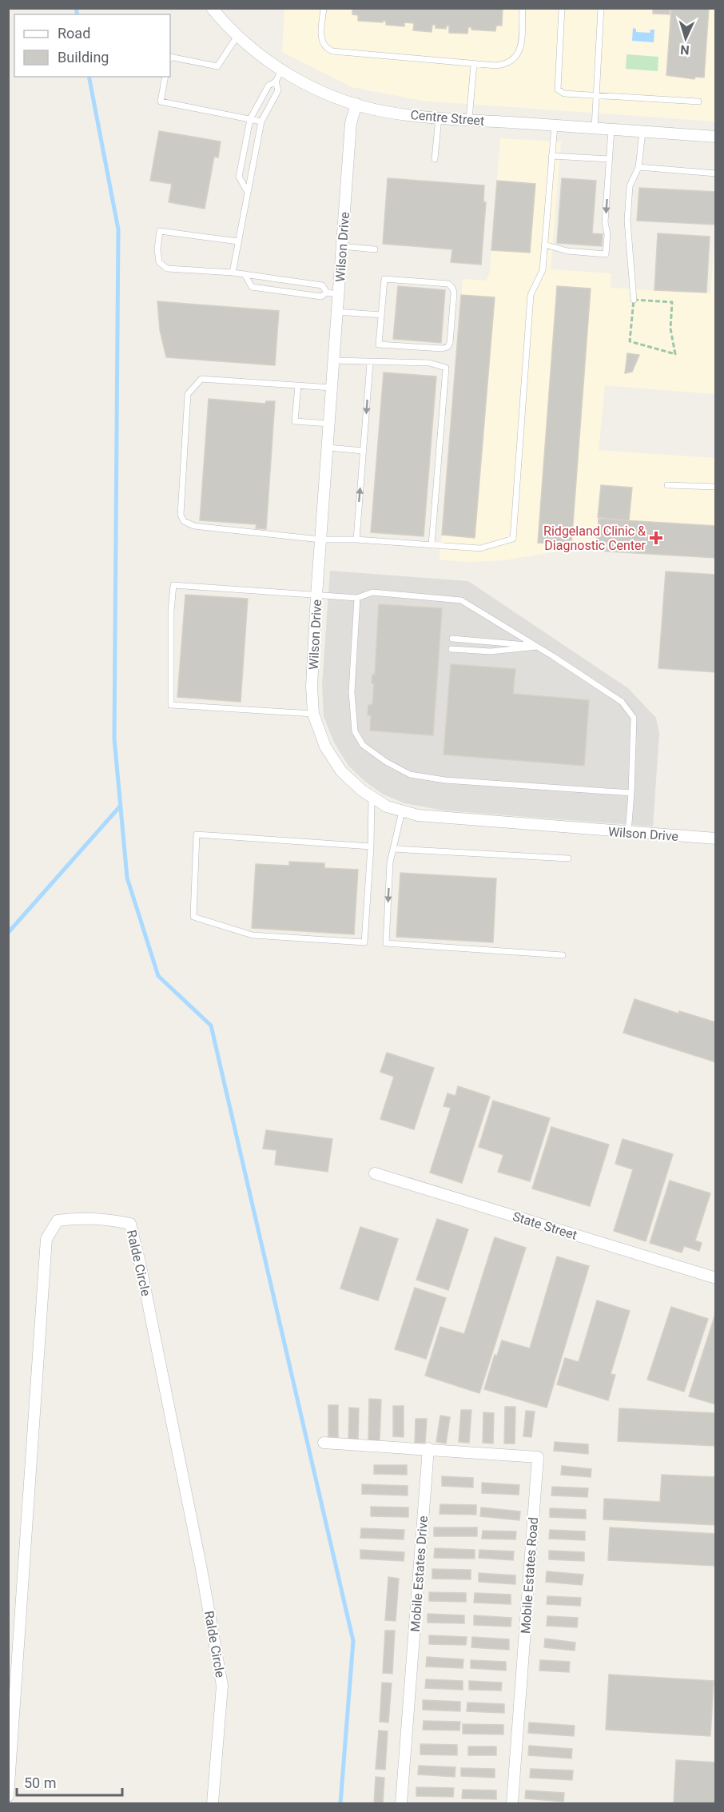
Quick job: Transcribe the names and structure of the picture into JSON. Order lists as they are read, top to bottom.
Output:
{
  "streets": {
    "street": [
      "Centre Street",
      "Wilson Drive",
      "State Street",
      "Ralde Circle",
      "Mobile Estates Drive",
      "Mobile Estates Road"
    ]
  },
  "crossings": [
    ["Centre Street", "Wilson Drive"],
    ["Mobile Estates Drive", "Mobile Estates Road"]
  ],
  "places": {
    "health": ["Ridgeland Clinic & Diagnostic Center"]
  },
  "legend": ["Road", "Building"],
  "scale_bar": "50 m",
  "north": "bottom"
}
